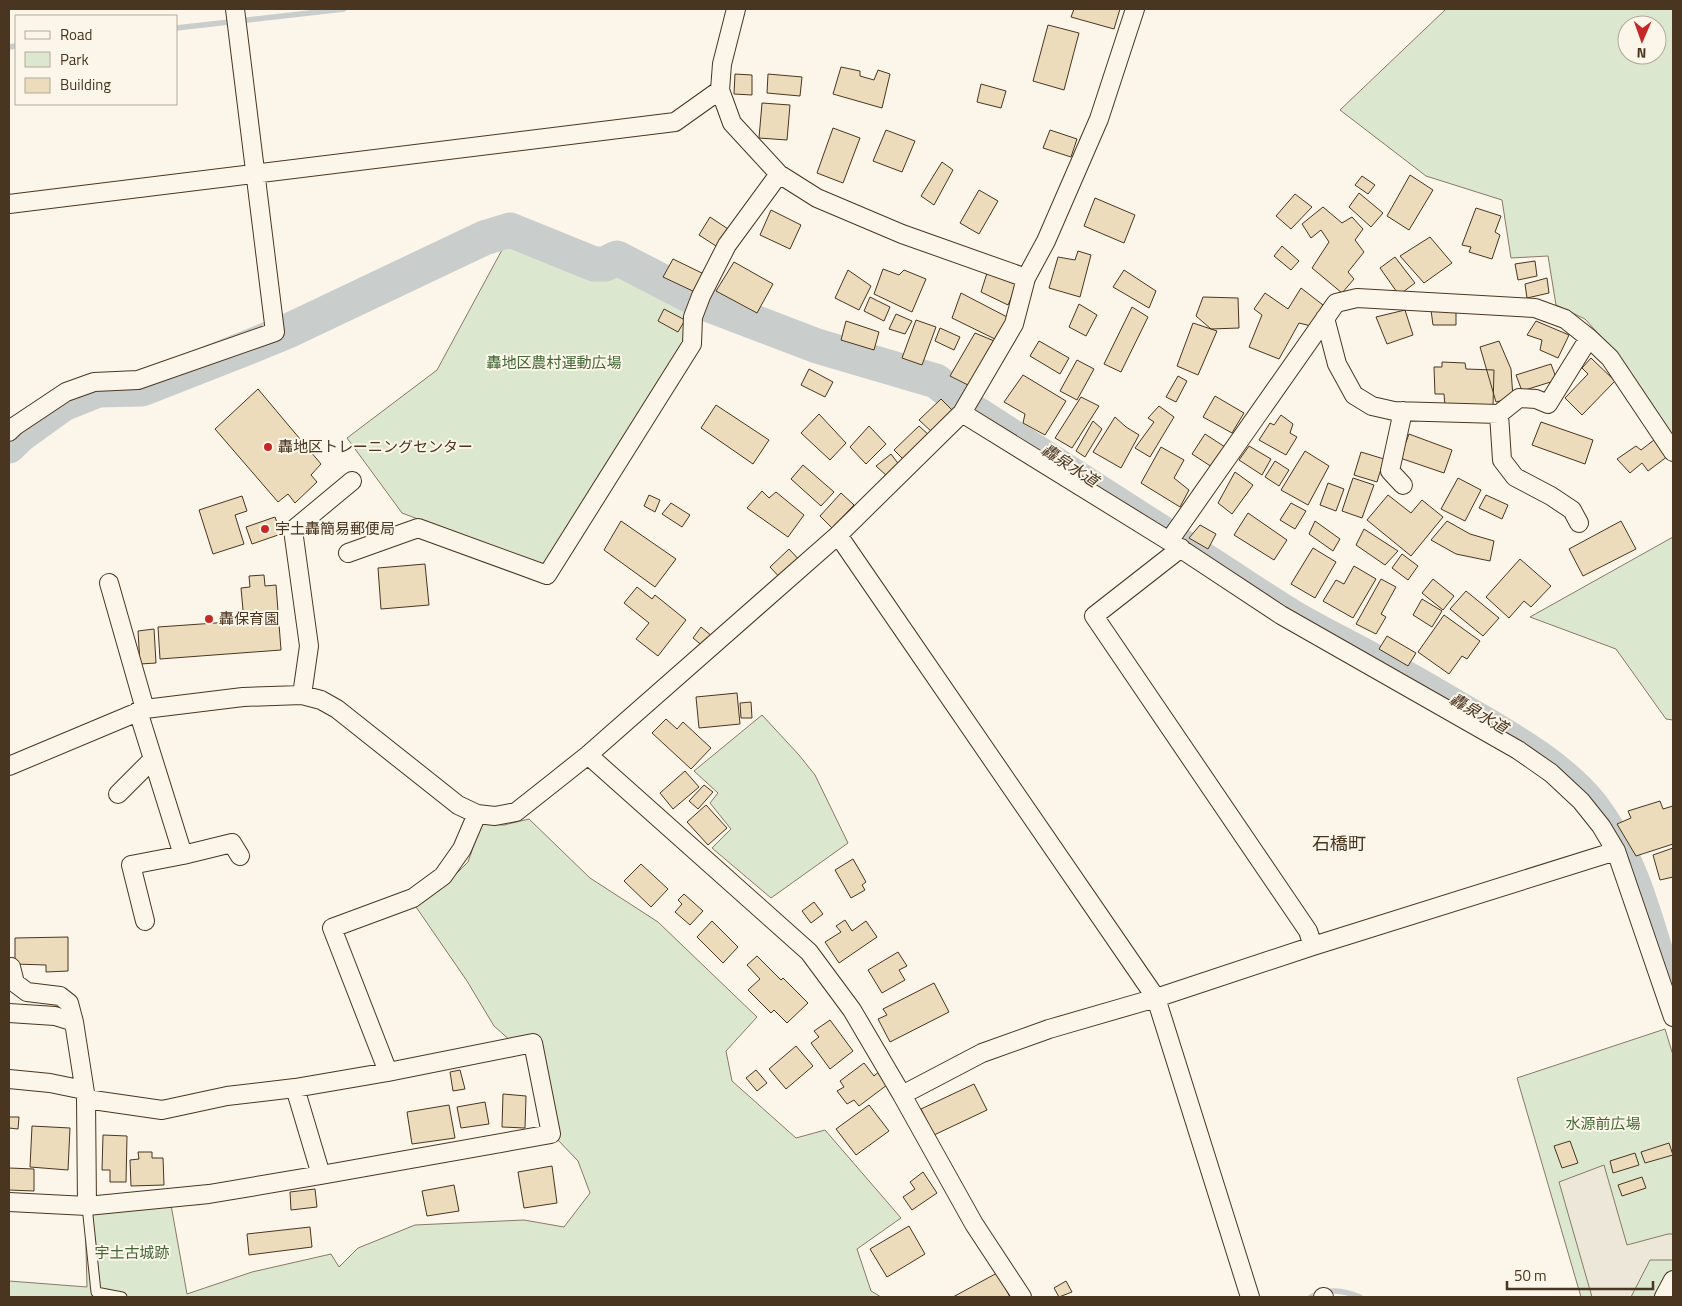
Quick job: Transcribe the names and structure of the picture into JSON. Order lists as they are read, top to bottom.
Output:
{
  "districts": ["石橋町"],
  "water": ["轟泉水道"],
  "parks": ["轟地区農村運動広場", "水源前広場", "宇土古城跡"],
  "places": ["轟地区トレーニングセンター", "宇土轟簡易郵便局", "轟保育園"],
  "legend": ["Road", "Park", "Building"],
  "scale_bar": "50 m",
  "north": "bottom"
}
